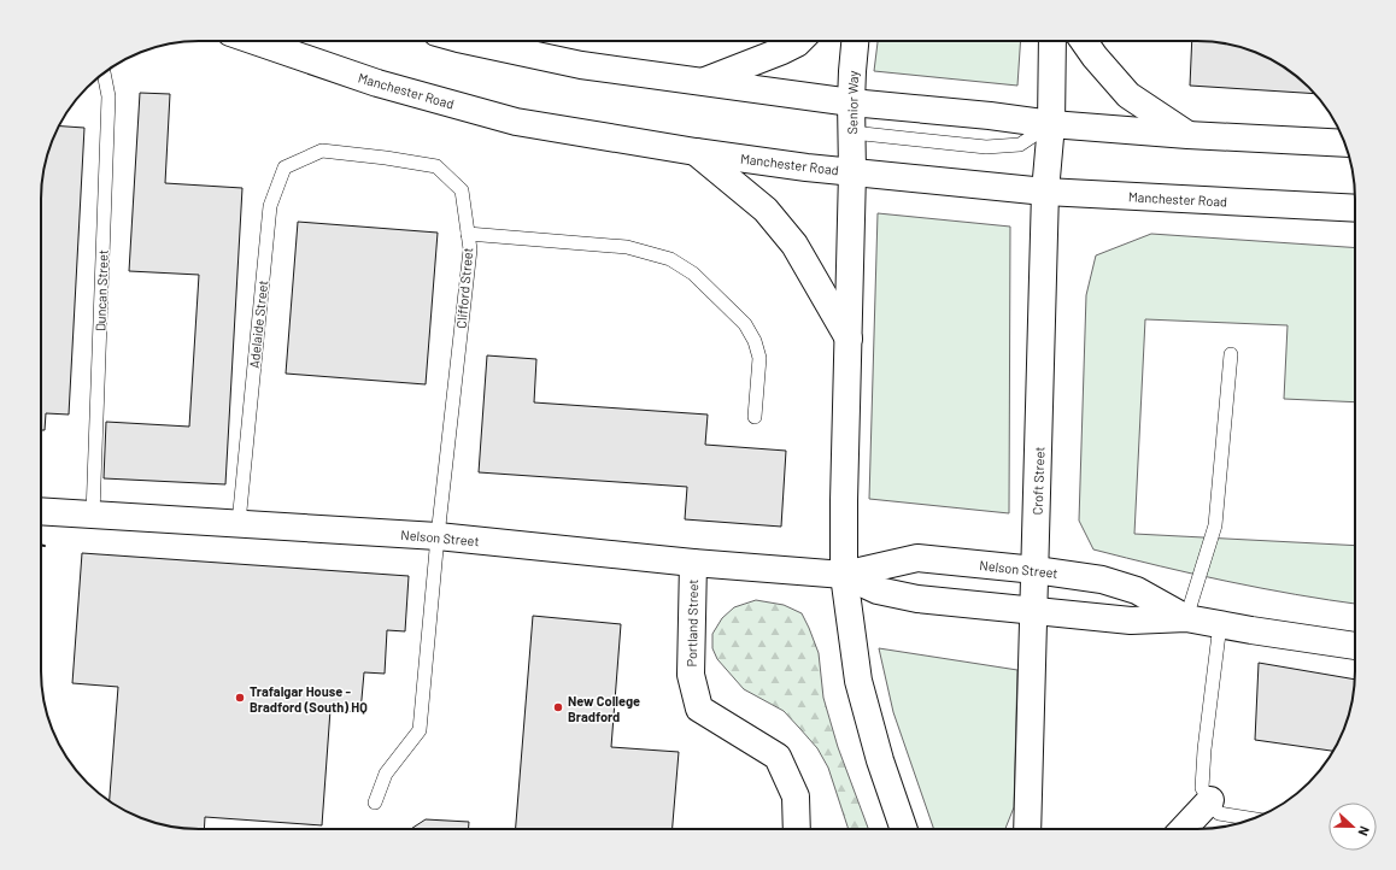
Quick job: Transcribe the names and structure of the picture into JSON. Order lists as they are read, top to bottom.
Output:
{
  "streets": {
    "main road": [
      "Manchester Road",
      "Senior Way",
      "Croft Street",
      "Nelson Street",
      "Portland Street"
    ],
    "lane": ["Clifford Street", "Duncan Street", "Adelaide Street"]
  },
  "crossings": [
    ["Manchester Road", "Senior Way"],
    ["Manchester Road", "Croft Street"],
    ["Clifford Street", "Adelaide Street"],
    ["Clifford Street", "Nelson Street"],
    ["Duncan Street", "Nelson Street"],
    ["Adelaide Street", "Nelson Street"],
    ["Croft Street", "Nelson Street"],
    ["Nelson Street", "Portland Street"]
  ],
  "places": ["Trafalgar House - Bradford (South) HQ", "New College Bradford"],
  "north": "right"
}
